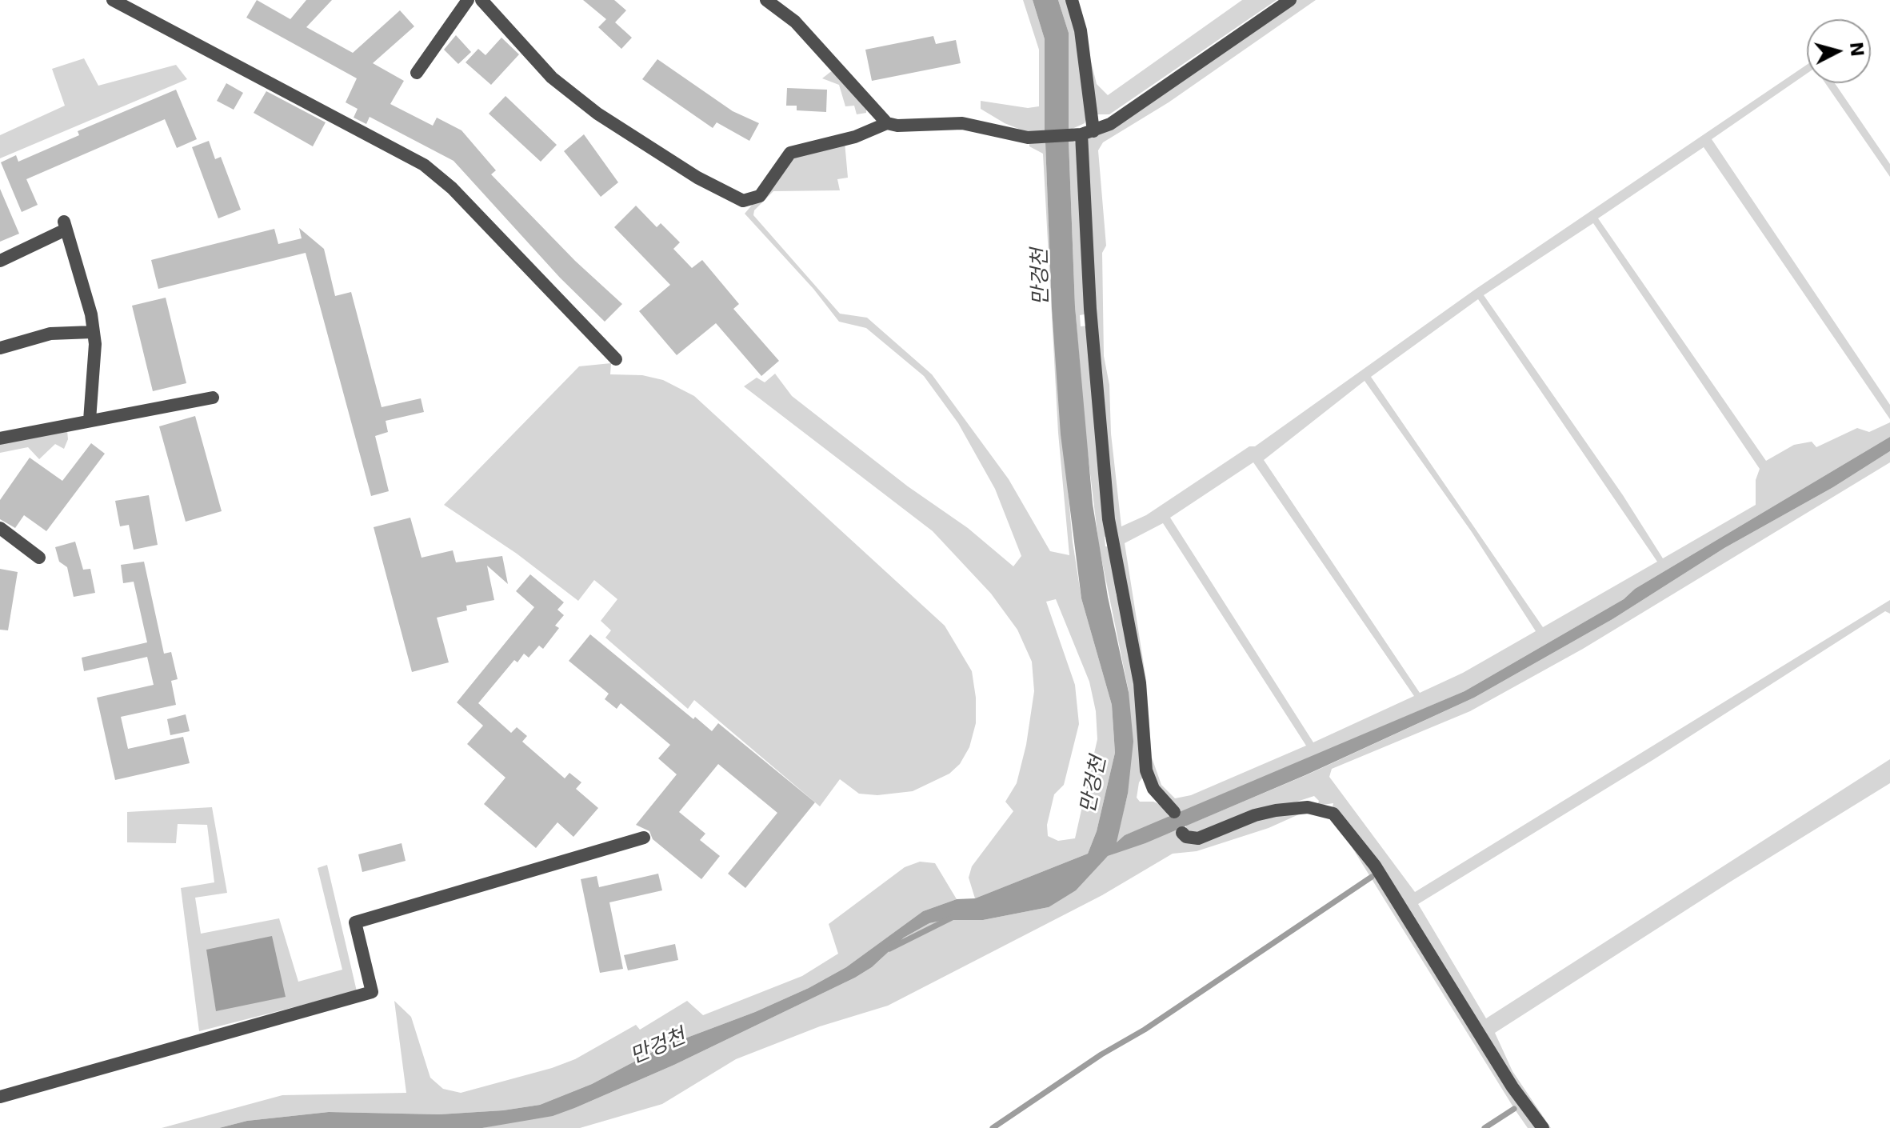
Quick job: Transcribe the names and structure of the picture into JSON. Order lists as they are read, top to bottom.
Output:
{
  "water": ["만겅천"],
  "north": "right"
}
